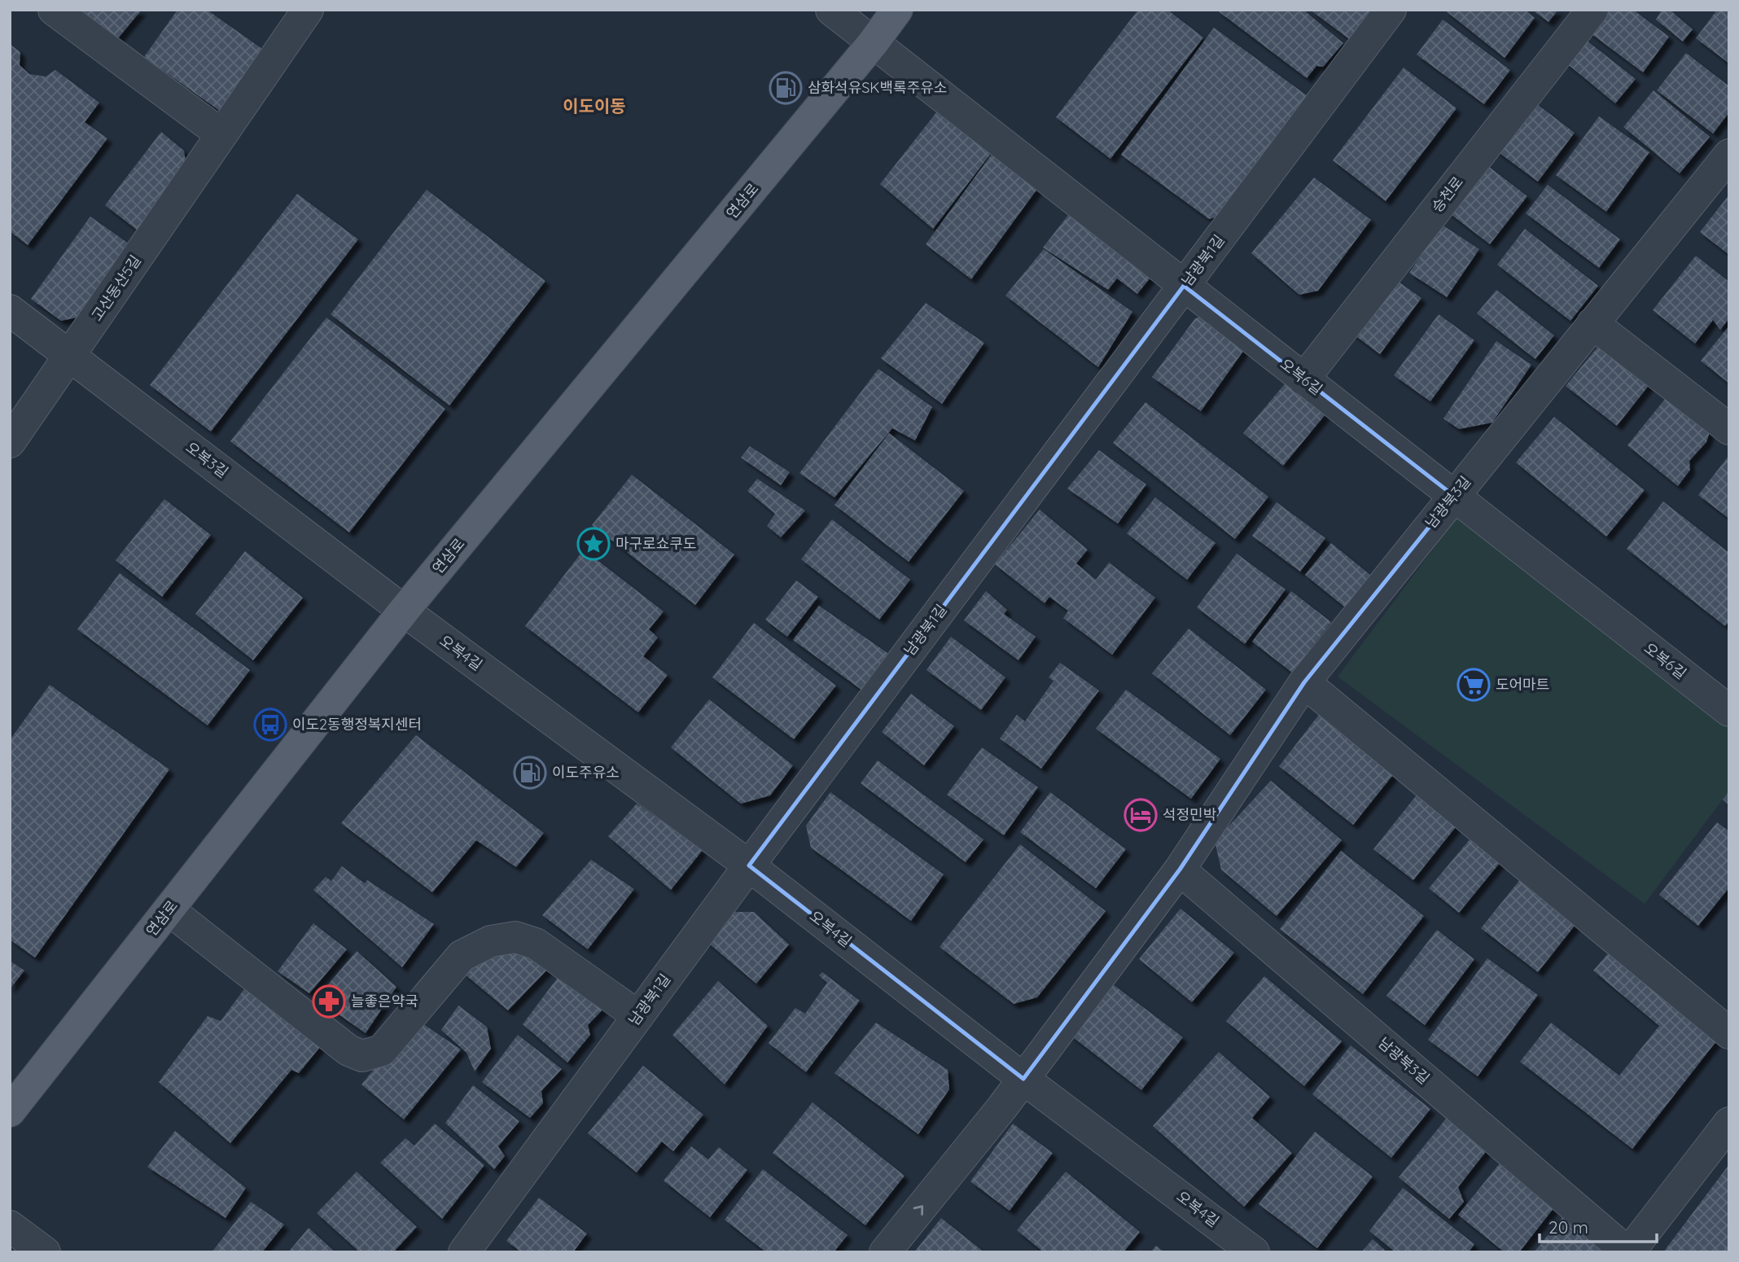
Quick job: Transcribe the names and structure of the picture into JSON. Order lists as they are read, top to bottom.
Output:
{
  "streets": {
    "main road": ["연삼로"],
    "street": [
      "승천로",
      "남광북1길",
      "고산동산5길",
      "오복6길",
      "오복3길",
      "남광북3길",
      "오복4길"
    ]
  },
  "crossings": [
    ["승천로", "오복6길"],
    ["연삼로", "오복6길"],
    ["연삼로", "오복3길"],
    ["연삼로", "오복4길"],
    ["남광북1길", "오복6길"],
    ["남광북1길", "오복4길"],
    ["고산동산5길", "오복3길"],
    ["오복6길", "남광북3길"],
    ["오복3길", "오복4길"],
    ["남광북3길", "오복4길"]
  ],
  "districts": ["이도이동"],
  "places": {
    "fuel station": ["삼화석유SK백록주유소", "이도주유소"],
    "place": ["마구로쇼쿠도"],
    "supermarket": ["도어마트"],
    "bus stop": ["이도2동행정복지센터"],
    "hotel": ["석정민박"],
    "pharmacy": ["늘좋은약국"]
  },
  "scale_bar": "20 m"
}
